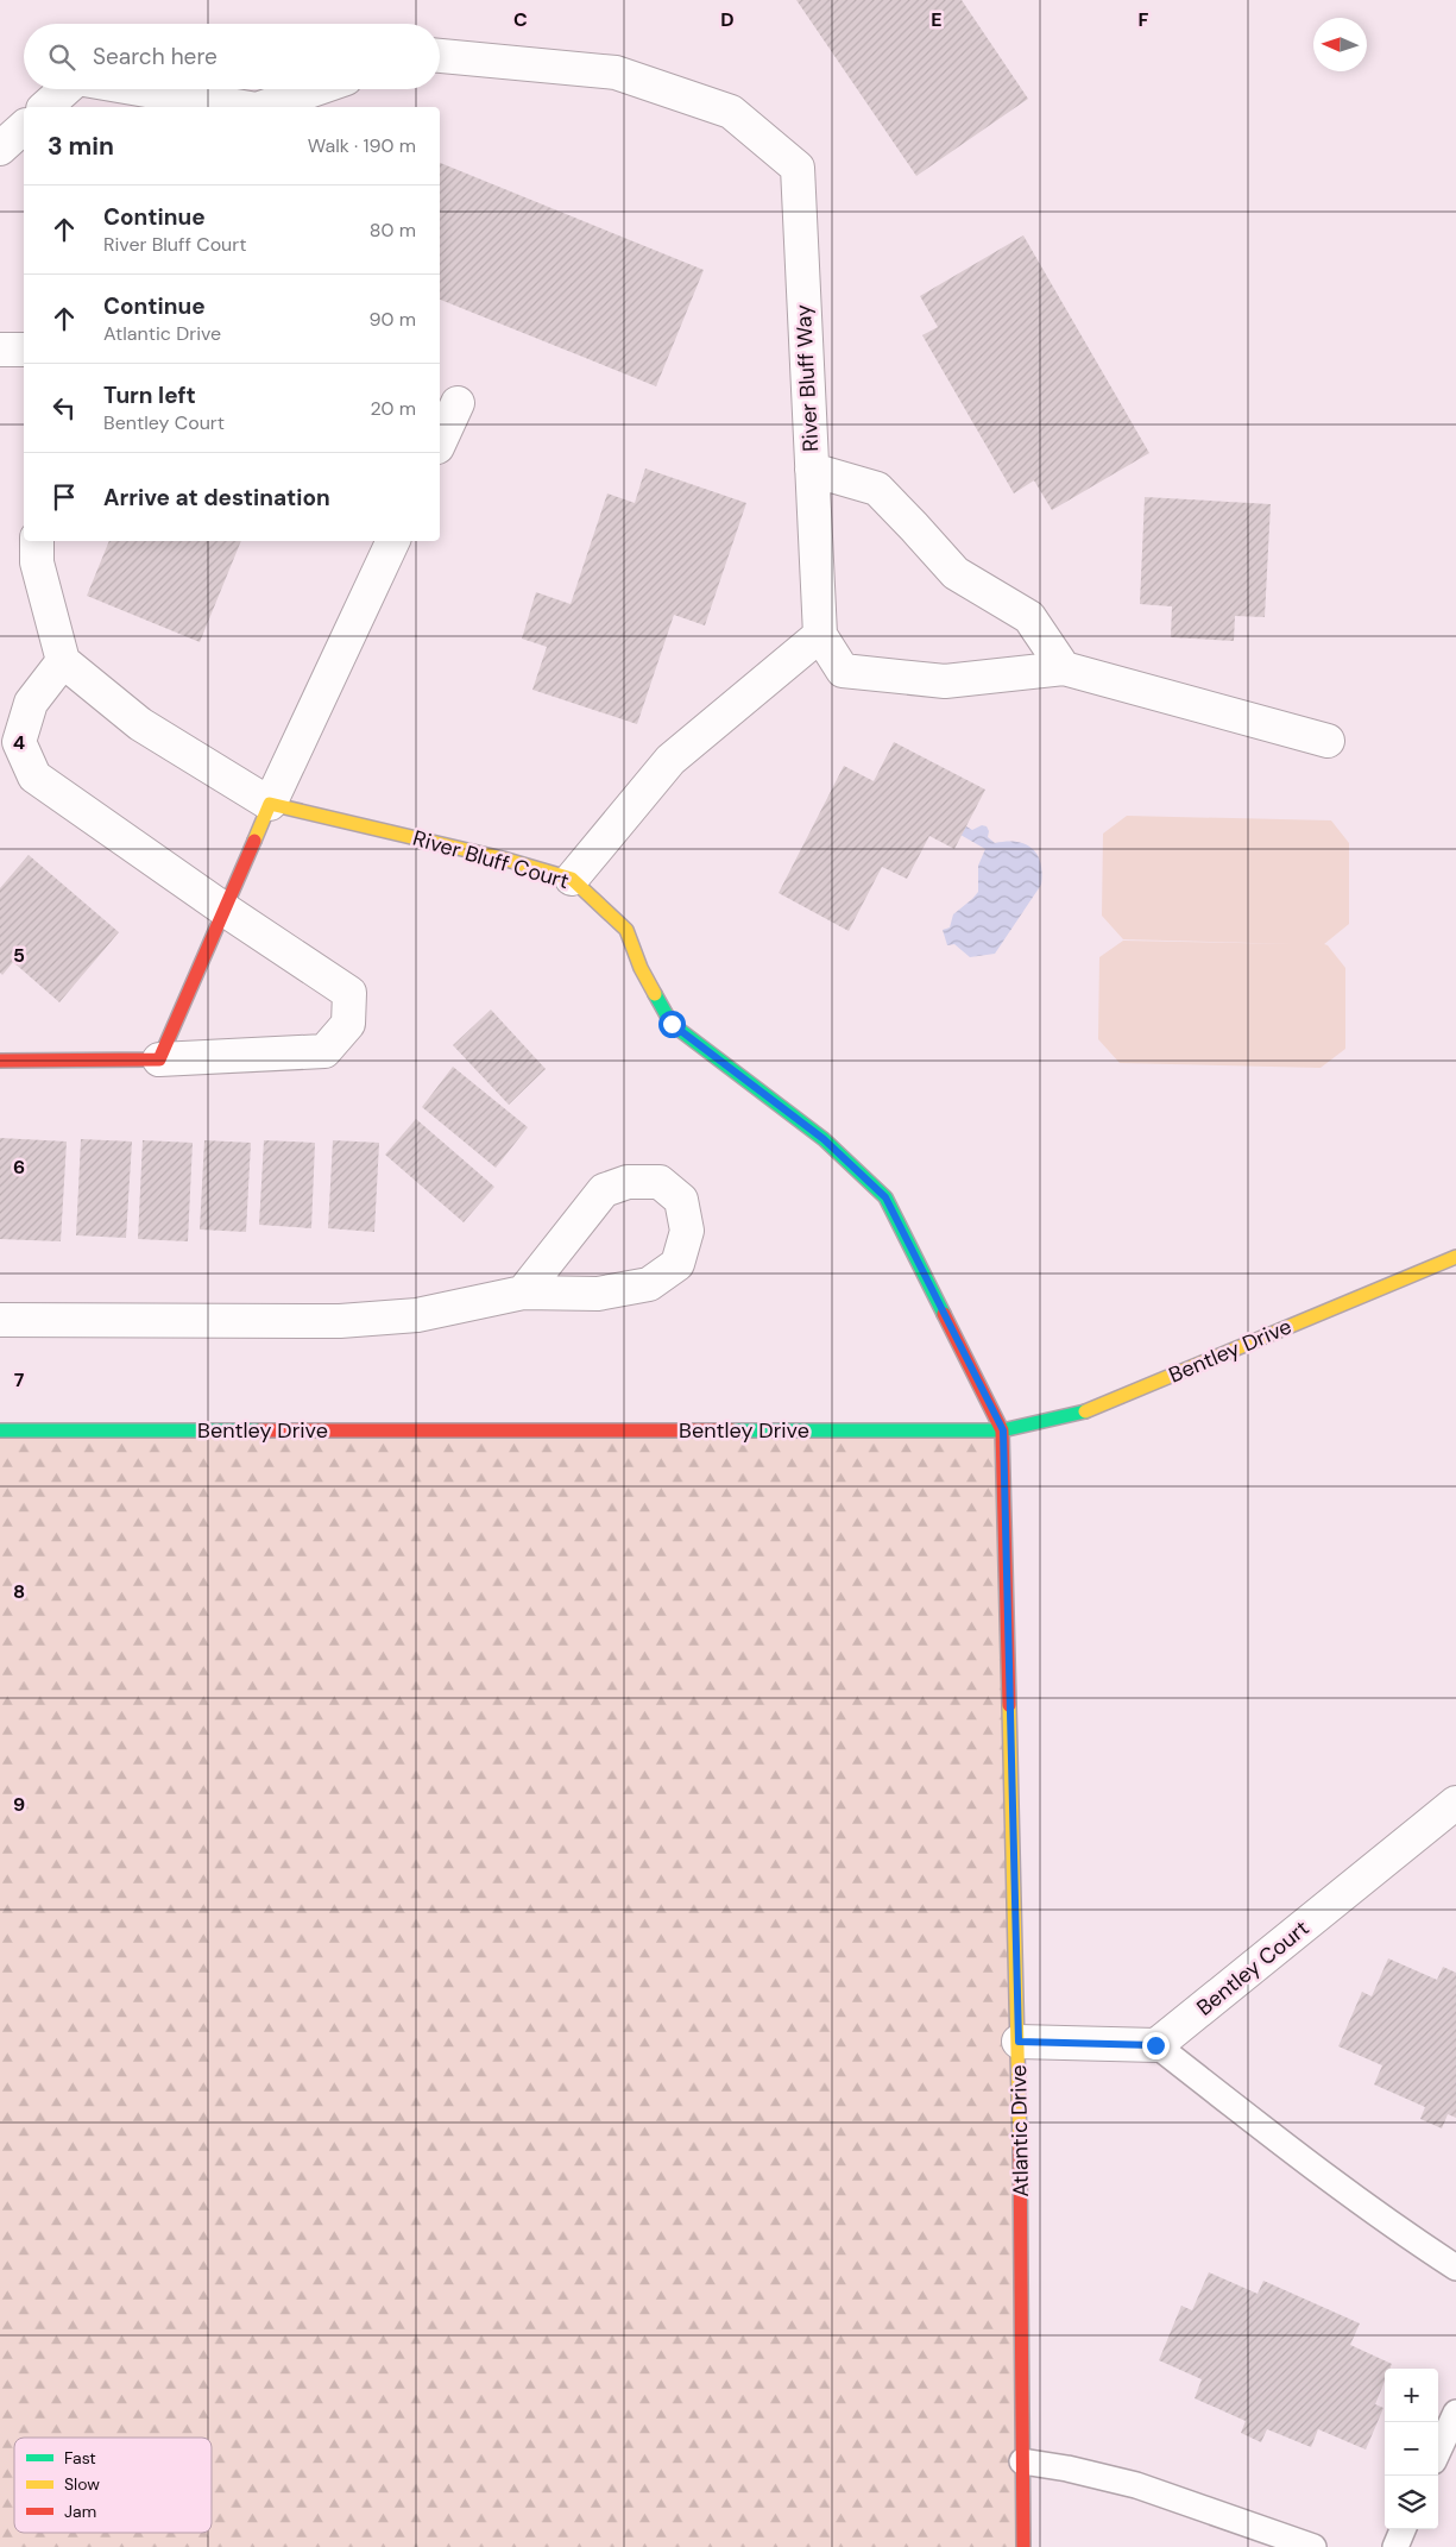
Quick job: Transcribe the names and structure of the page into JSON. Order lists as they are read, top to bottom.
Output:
{
  "streets": {
    "street": [
      "River Bluff Way",
      "River Bluff Court",
      "Bentley Drive",
      "Bentley Court",
      "Atlantic Drive"
    ]
  },
  "crossings": [
    ["River Bluff Court", "Bentley Drive"],
    ["River Bluff Court", "Atlantic Drive"],
    ["Bentley Drive", "Atlantic Drive"]
  ],
  "legend": ["Fast", "Slow", "Jam"],
  "north": "left",
  "page": {
    "search": "Search here",
    "heading": ["3 min", "Walk · 190 m"],
    "list": [
      ["Continue", "River Bluff Court", "80 m"],
      ["Continue", "Atlantic Drive", "90 m"],
      ["Turn left", "Bentley Court", "20 m"],
      "Arrive at destination"
    ],
    "map_buttons": ["+", "−"]
  },
  "grid": {
    "columns": [
      "C",
      "D",
      "E",
      "F"
    ],
    "rows": [
      "4",
      "5",
      "6",
      "7",
      "8",
      "9"
    ]
  }
}
